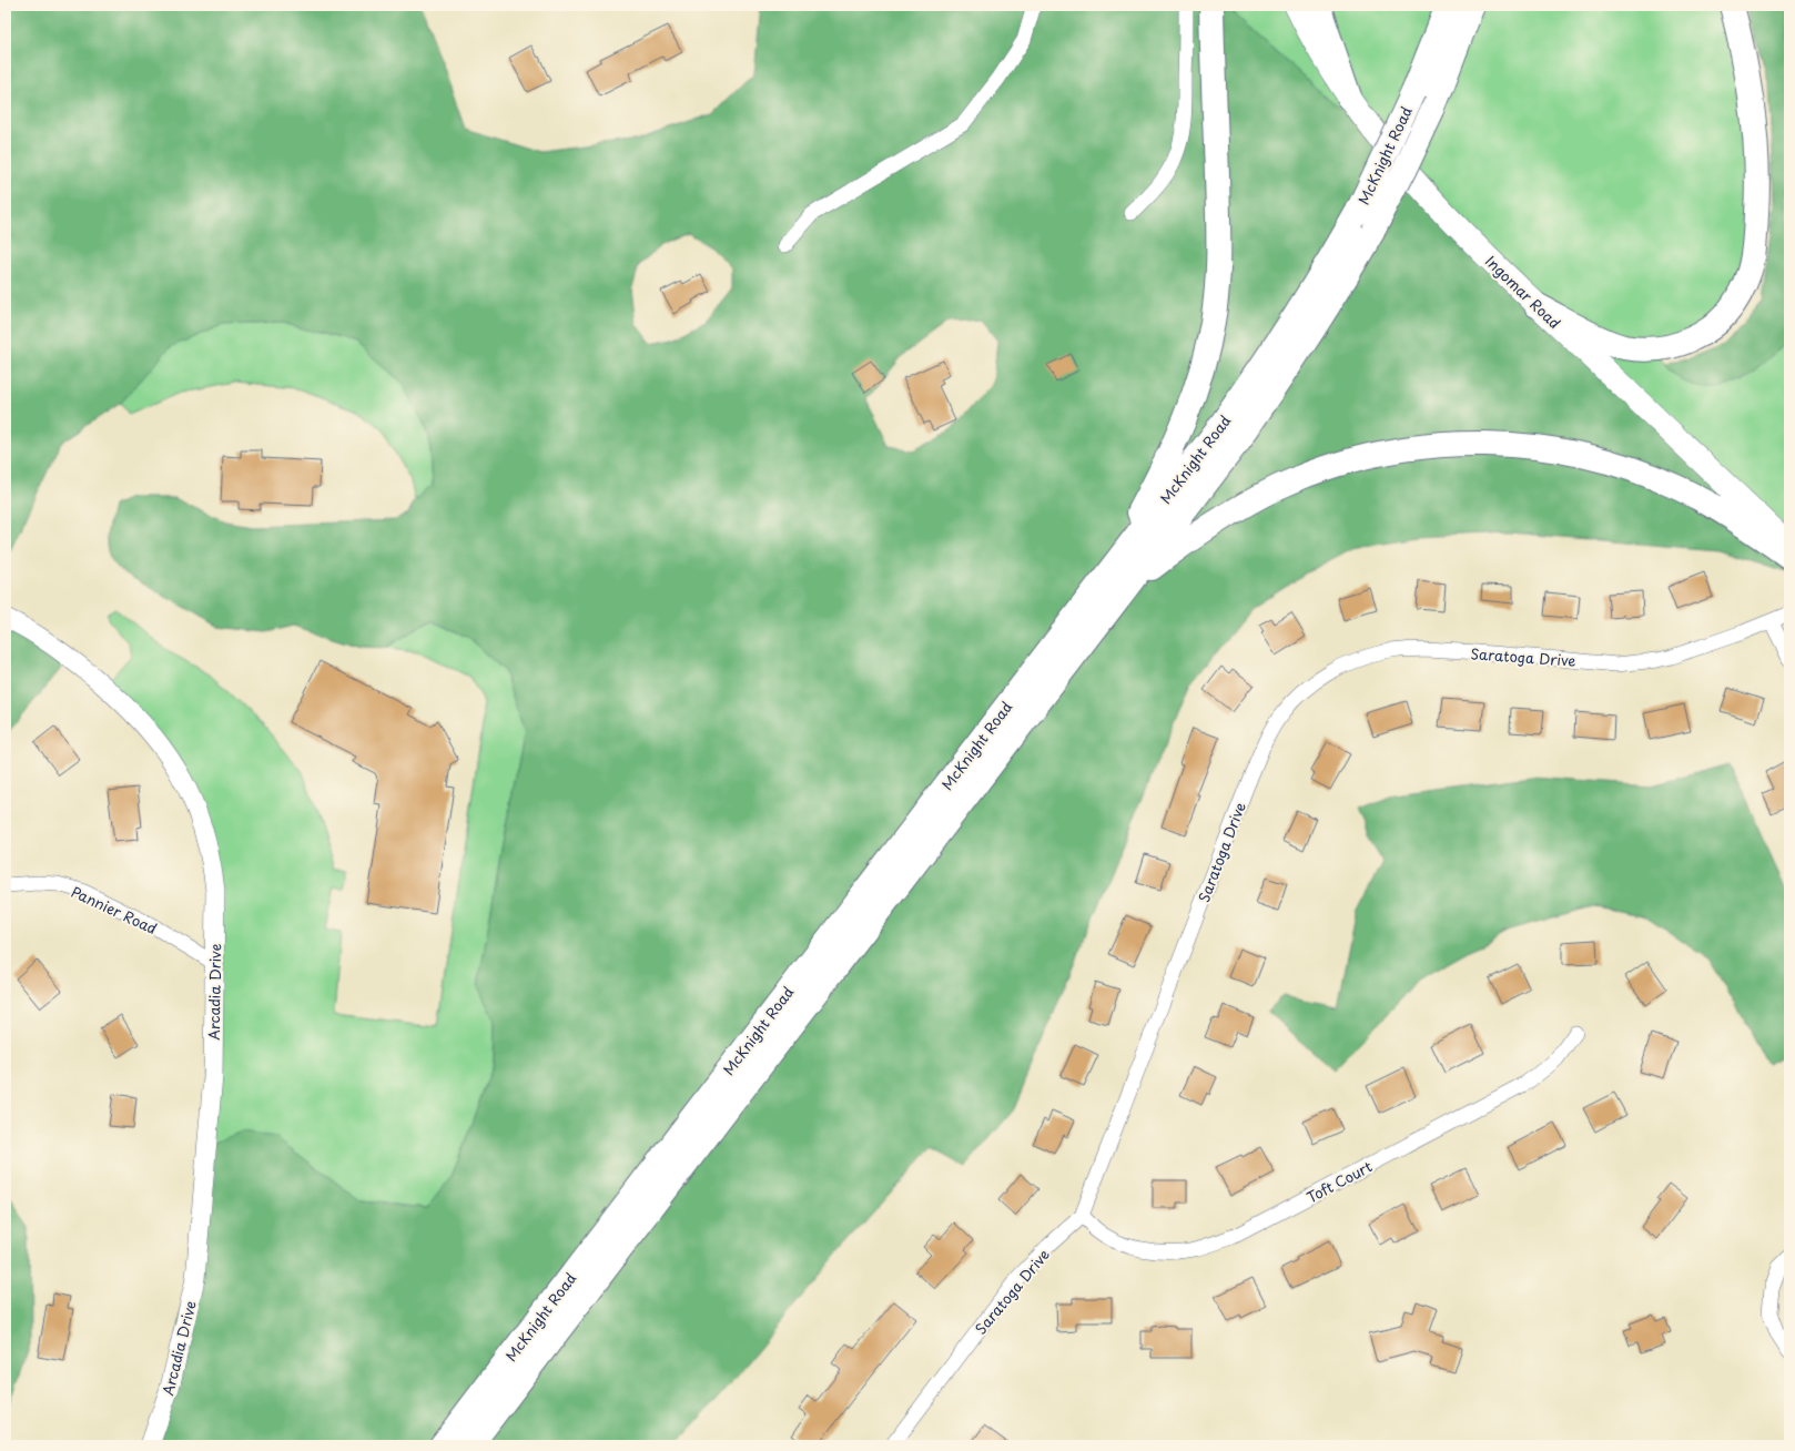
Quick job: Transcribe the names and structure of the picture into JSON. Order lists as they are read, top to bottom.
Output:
{
  "streets": {
    "highway": ["McKnight Road"],
    "main road": ["Ingomar Road"],
    "street": [
      "Saratoga Drive",
      "Pannier Road",
      "Arcadia Drive",
      "Toft Court"
    ]
  },
  "crossings": [
    ["Saratoga Drive", "Toft Court"],
    ["Pannier Road", "Arcadia Drive"]
  ]
}
